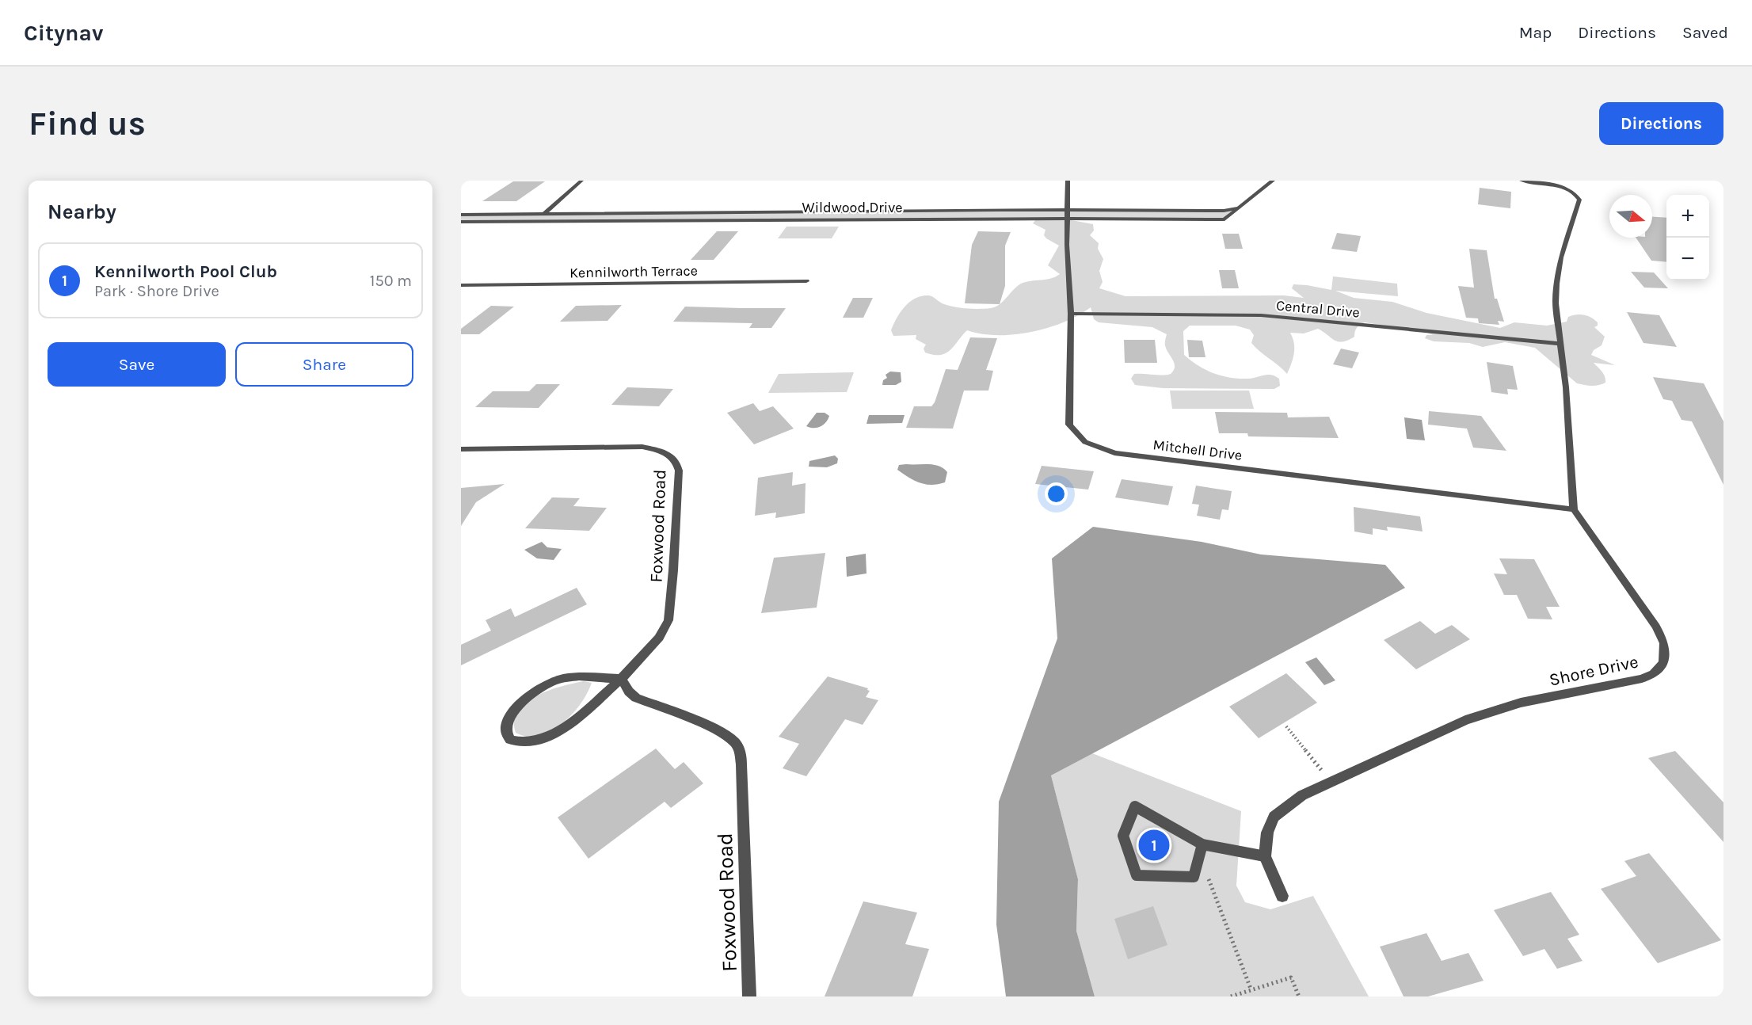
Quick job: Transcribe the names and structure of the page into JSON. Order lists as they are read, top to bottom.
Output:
{
  "streets": {
    "street": [
      "Wildwood Drive",
      "Kennilworth Terrace",
      "Central Drive",
      "Mitchell Drive",
      "Foxwood Road",
      "Shore Drive"
    ]
  },
  "crossings": [
    ["Wildwood Drive", "Mitchell Drive"],
    ["Central Drive", "Mitchell Drive"],
    ["Mitchell Drive", "Shore Drive"]
  ],
  "north": "right",
  "page": {
    "header": "Citynav",
    "nav": ["Map", "Directions", "Saved"],
    "buttons": [
      "Directions",
      ["Save", "Share"]
    ],
    "title": "Find us",
    "heading": "Nearby",
    "map_buttons": ["+", "−"],
    "list": [
      {
        "mark": "1",
        "name": "Kennilworth Pool Club",
        "note": "Park · Shore Drive",
        "value": "150 m"
      }
    ],
    "pins": "1"
  }
}
